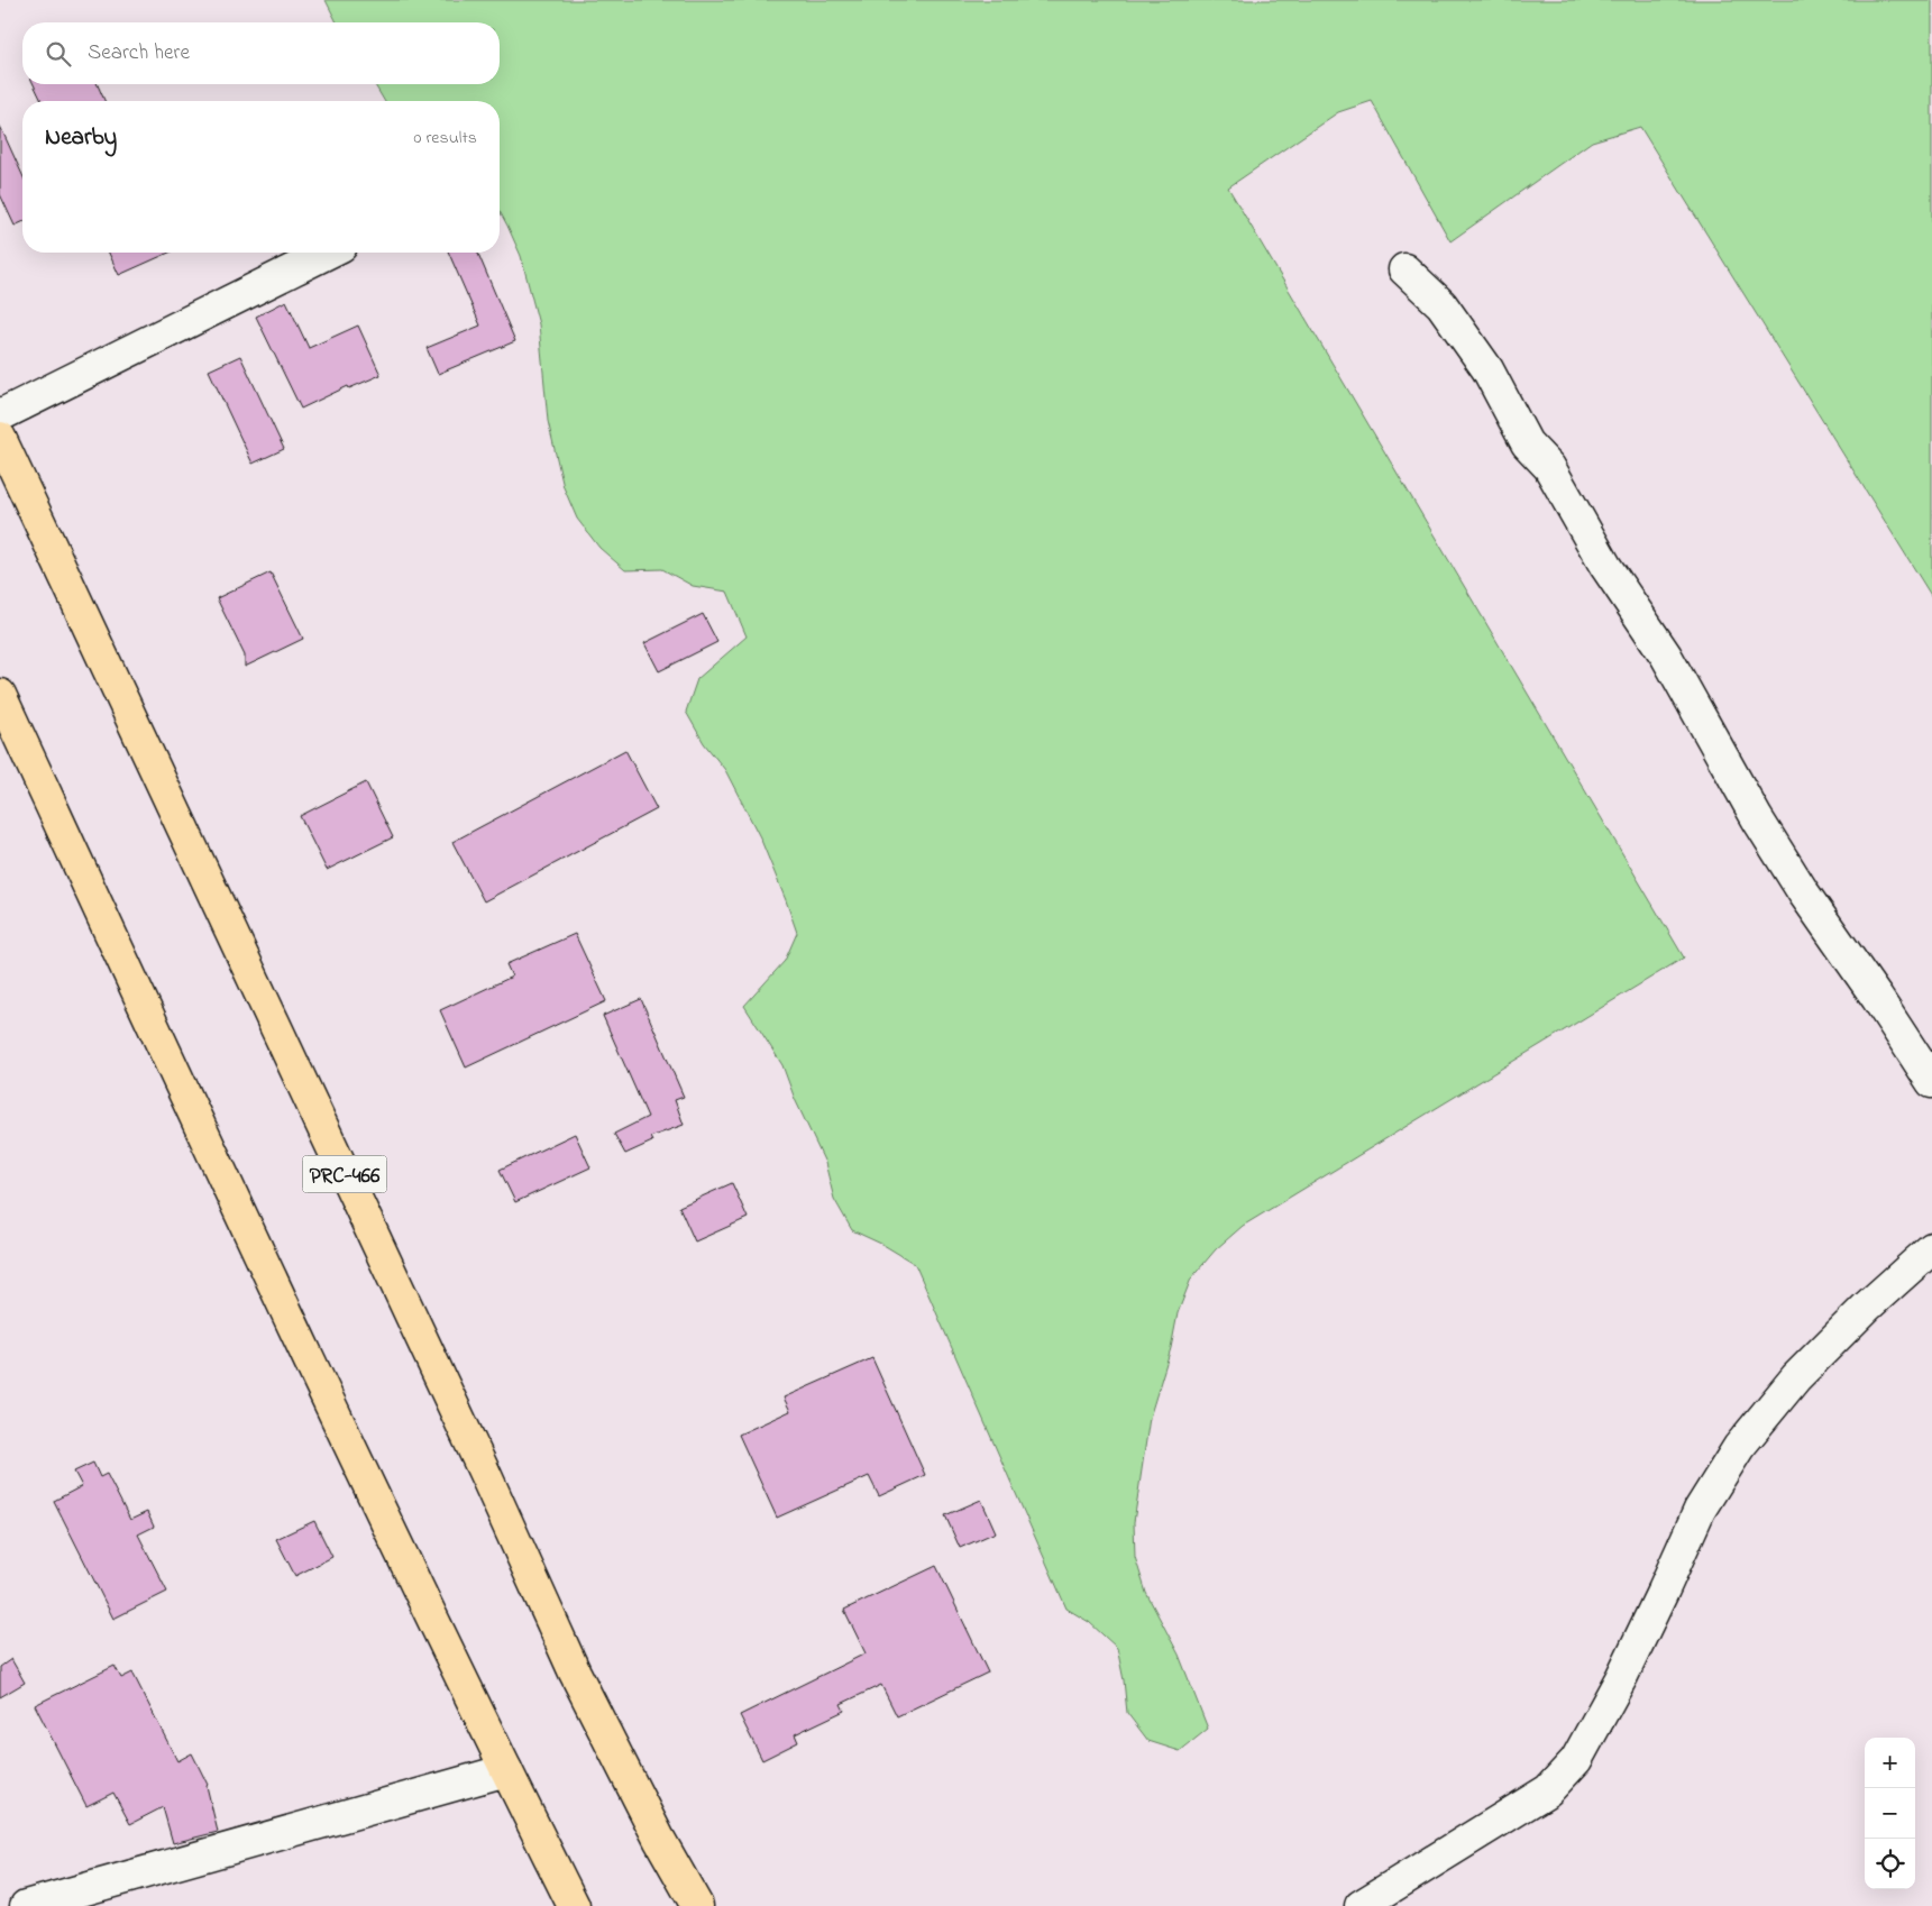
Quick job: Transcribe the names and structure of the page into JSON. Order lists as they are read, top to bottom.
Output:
{
  "streets": {
    "highway": ["PRC-466"]
  },
  "page": {
    "search": "Search here",
    "heading": ["Nearby", "0 results"],
    "map_buttons": ["+", "−"]
  }
}
